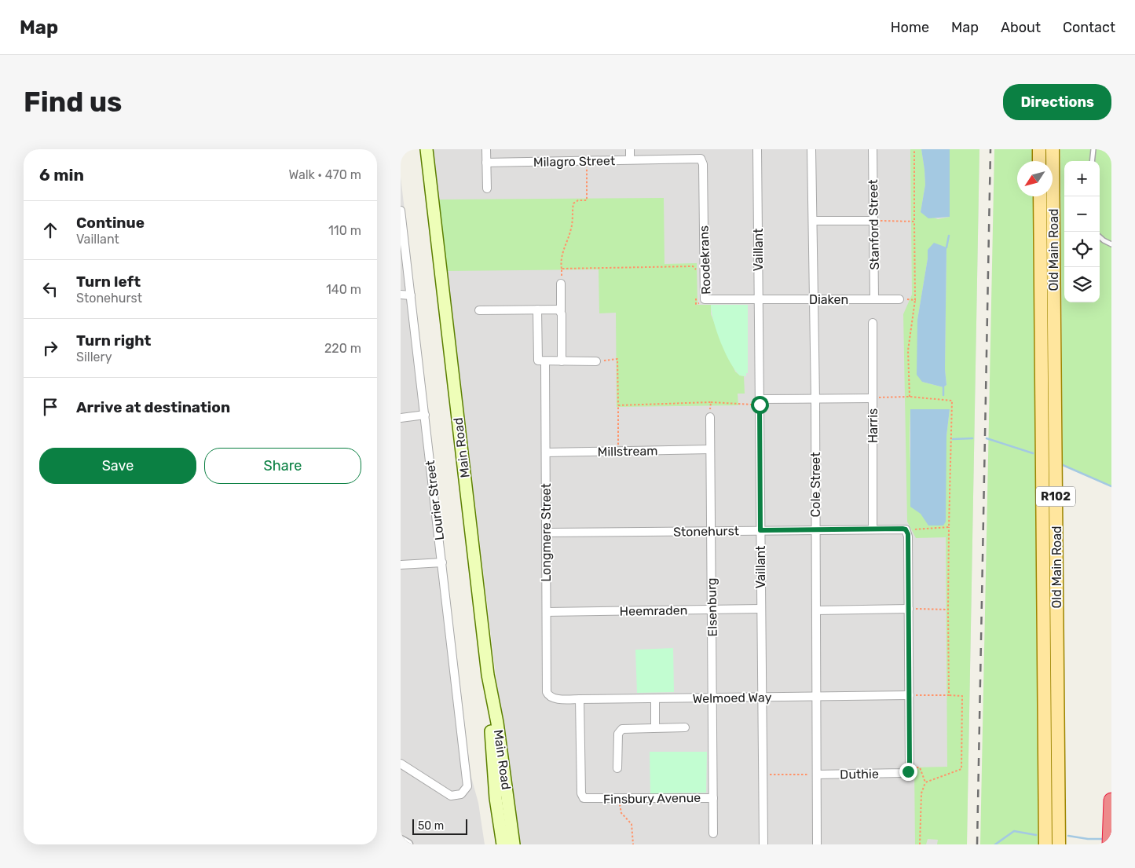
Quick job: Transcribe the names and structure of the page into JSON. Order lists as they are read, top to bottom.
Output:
{
  "streets": {
    "main road": ["Old Main Road", "Main Road", "R102"],
    "street": [
      "Milagro Street",
      "Stanford Street",
      "Vaillant",
      "Roodekrans",
      "Diaken",
      "Harris",
      "Millstream",
      "Cole Street",
      "Lourier Street",
      "Stonehurst",
      "Longmere Street",
      "Elsenburg",
      "Heemraden",
      "Welmoed Way",
      "Duthie",
      "Finsbury Avenue"
    ]
  },
  "crossings": [
    ["Milagro Street", "Roodekrans"],
    ["Stanford Street", "Diaken"],
    ["Vaillant", "Roodekrans"],
    ["Vaillant", "Diaken"],
    ["Vaillant", "Stonehurst"],
    ["Vaillant", "Heemraden"],
    ["Vaillant", "Welmoed Way"],
    ["Roodekrans", "Diaken"],
    ["Diaken", "Cole Street"],
    ["Harris", "Stonehurst"],
    ["Millstream", "Longmere Street"],
    ["Millstream", "Elsenburg"],
    ["Cole Street", "Stonehurst"],
    ["Cole Street", "Welmoed Way"],
    ["Cole Street", "Duthie"],
    ["Stonehurst", "Longmere Street"],
    ["Stonehurst", "Elsenburg"],
    ["Longmere Street", "Heemraden"],
    ["Longmere Street", "Welmoed Way"],
    ["Elsenburg", "Heemraden"],
    ["Elsenburg", "Welmoed Way"],
    ["Elsenburg", "Finsbury Avenue"],
    ["Welmoed Way", "Finsbury Avenue"]
  ],
  "scale_bar": "50 m",
  "north": "bottom left",
  "page": {
    "header": "Map",
    "nav": [
      "Home",
      "Map",
      "About",
      "Contact"
    ],
    "buttons": [
      "Directions",
      ["Save", "Share"]
    ],
    "title": "Find us",
    "heading": ["6 min", "Walk · 470 m"],
    "map_buttons": ["+", "−"],
    "list": [
      ["Continue", "Vaillant", "110 m"],
      ["Turn left", "Stonehurst", "140 m"],
      ["Turn right", "Sillery", "220 m"],
      "Arrive at destination"
    ],
    "scale": "50 m"
  }
}
